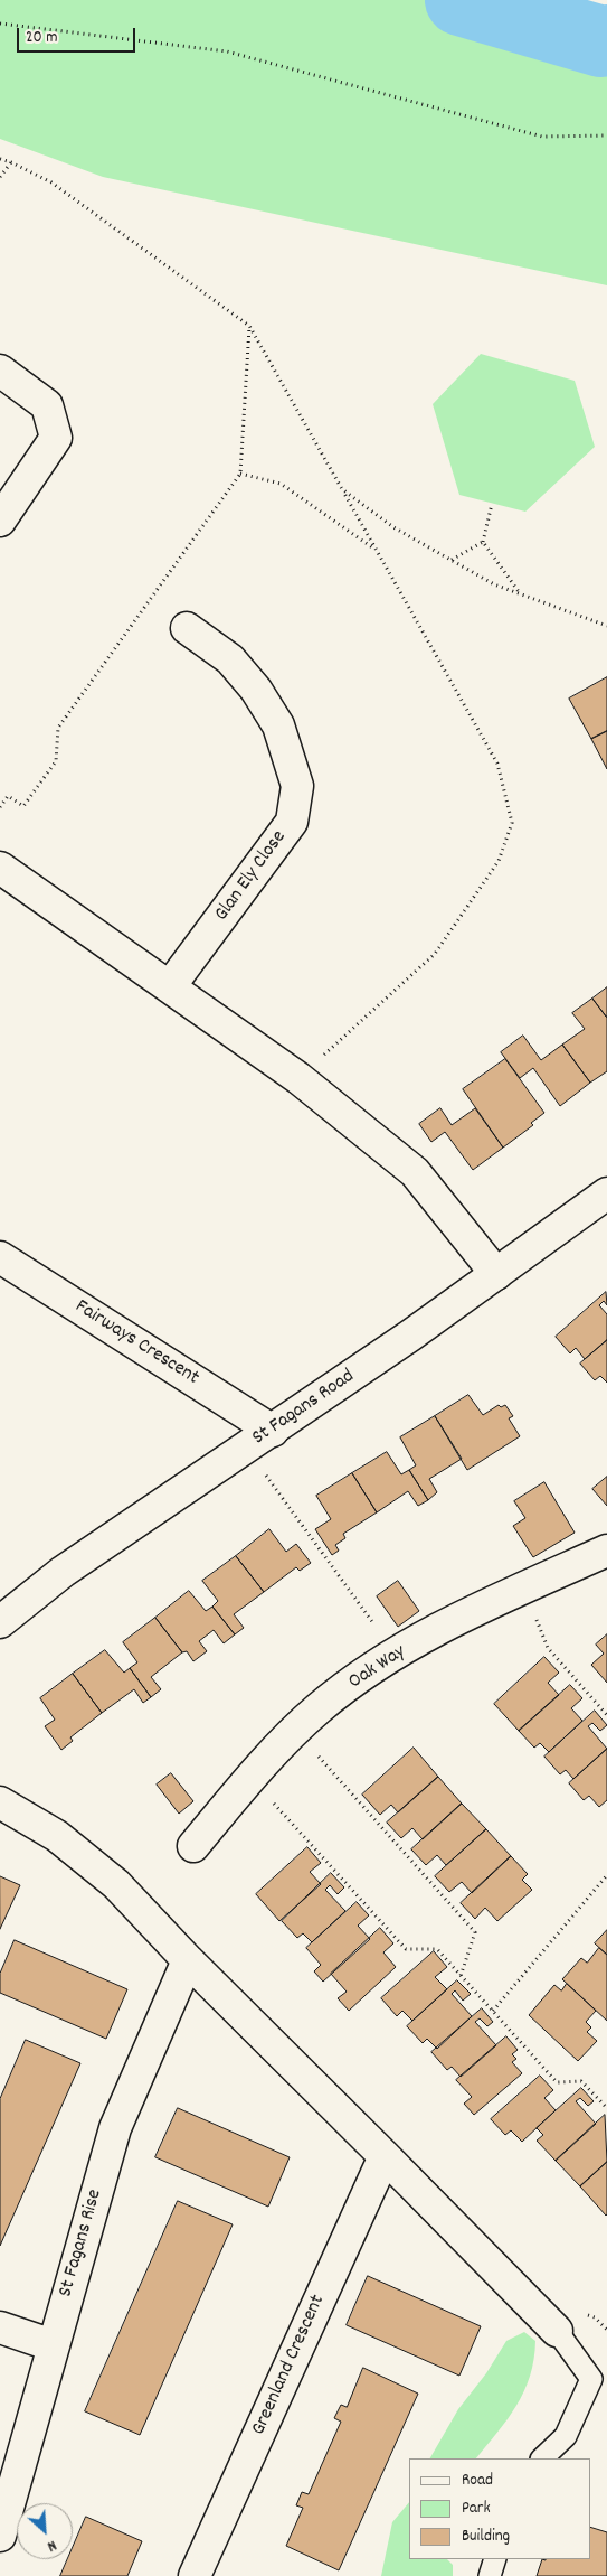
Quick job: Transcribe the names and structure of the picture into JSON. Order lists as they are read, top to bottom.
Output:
{
  "streets": {
    "street": [
      "Glan Ely Close",
      "Fairways Crescent",
      "St Fagans Road",
      "Oak Way",
      "St Fagans Rise",
      "Greenland Crescent"
    ]
  },
  "crossings": [
    ["Fairways Crescent", "St Fagans Road"]
  ],
  "legend": ["Road", "Park", "Building"],
  "scale_bar": "20 m",
  "north": "bottom right"
}
